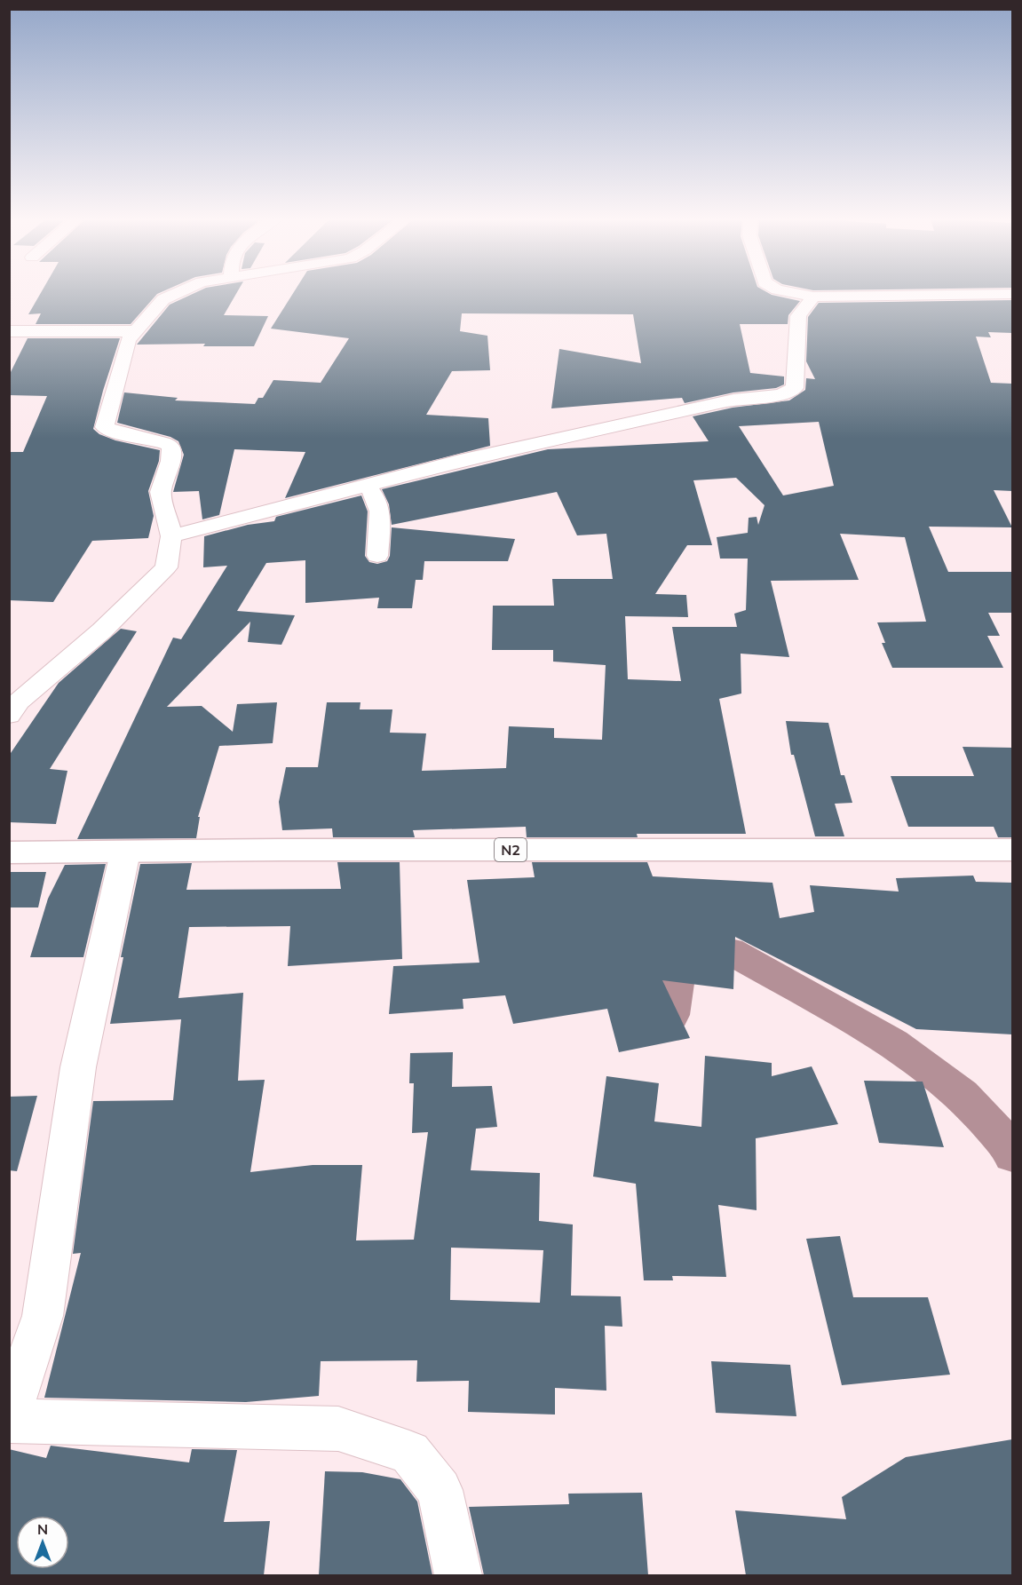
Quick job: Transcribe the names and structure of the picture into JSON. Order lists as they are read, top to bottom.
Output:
{
  "streets": {
    "highway": ["N2"]
  },
  "north": "top"
}
